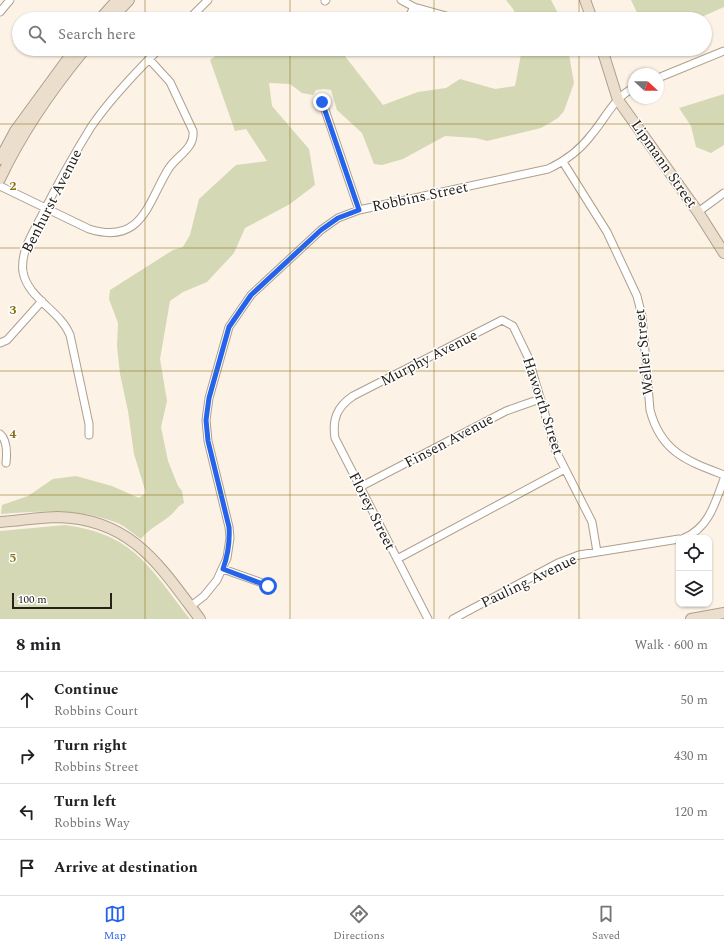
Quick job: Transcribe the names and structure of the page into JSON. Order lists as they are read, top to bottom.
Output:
{
  "streets": {
    "street": [
      "Lipmann Street",
      "Robbins Street",
      "Benhurst Avenue",
      "Weller Street",
      "Murphy Avenue",
      "Haworth Street",
      "Finsen Avenue",
      "Florey Street",
      "Pauling Avenue"
    ]
  },
  "crossings": [
    ["Lipmann Street", "Robbins Street"],
    ["Robbins Street", "Weller Street"],
    ["Murphy Avenue", "Haworth Street"],
    ["Murphy Avenue", "Florey Street"],
    ["Haworth Street", "Finsen Avenue"],
    ["Haworth Street", "Pauling Avenue"],
    ["Finsen Avenue", "Florey Street"]
  ],
  "scale_bar": "100 m",
  "north": "right",
  "page": {
    "search": "Search here",
    "scale": "100 m",
    "heading": ["8 min", "Walk · 600 m"],
    "list": [
      ["Continue", "Robbins Court", "50 m"],
      ["Turn right", "Robbins Street", "430 m"],
      ["Turn left", "Robbins Way", "120 m"],
      "Arrive at destination"
    ],
    "nav": ["Map", "Directions", "Saved"]
  },
  "grid": {
    "rows": [
      "2",
      "3",
      "4",
      "5"
    ]
  }
}
